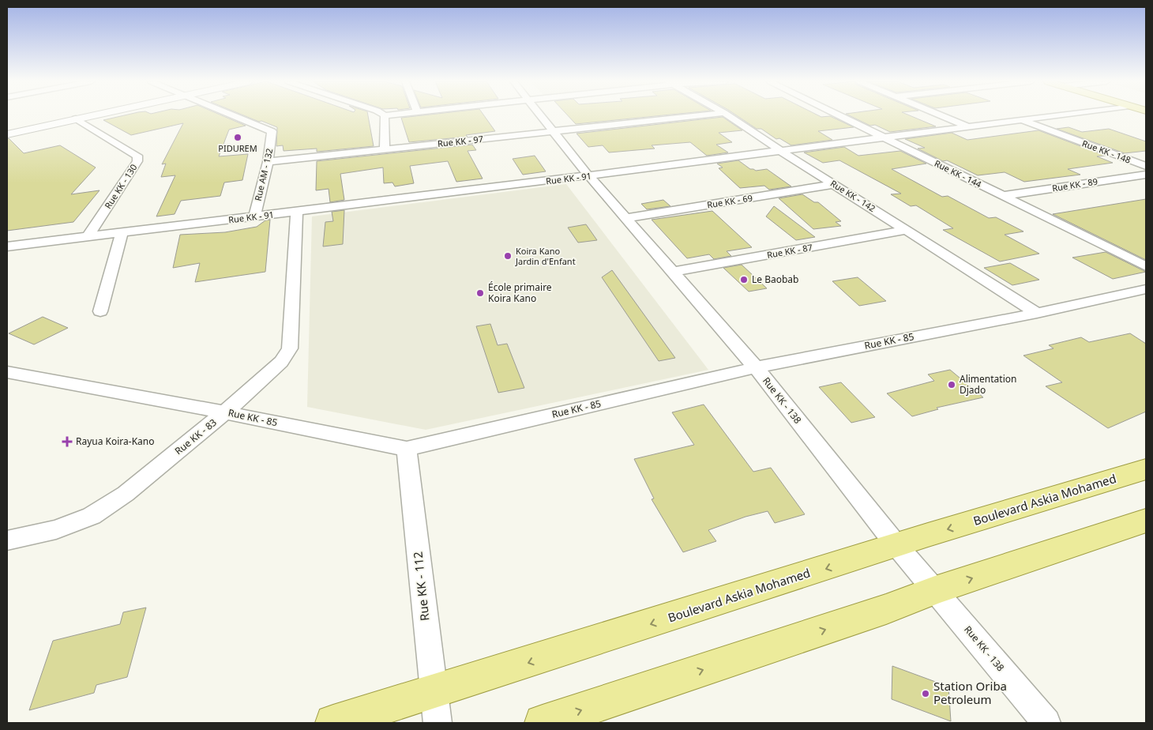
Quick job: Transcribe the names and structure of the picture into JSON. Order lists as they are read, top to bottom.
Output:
{
  "streets": {
    "main road": ["Boulevard Askia Mohamed"],
    "street": [
      "Rue KK - 97",
      "Rue KK - 148",
      "Rue KK - 144",
      "Rue AM - 132",
      "Rue KK - 91",
      "Rue KK - 89",
      "Rue KK - 130",
      "Rue KK - 142",
      "Rue KK - 69",
      "Rue KK - 87",
      "Rue KK - 85",
      "Rue KK - 138",
      "Rue KK - 83",
      "Rue KK - 112"
    ]
  },
  "crossings": [
    ["Rue KK - 97", "Rue AM - 132"],
    ["Rue KK - 97", "Rue KK - 138"],
    ["Rue KK - 148", "Rue KK - 91"],
    ["Rue KK - 144", "Rue KK - 91"],
    ["Rue KK - 144", "Rue KK - 89"],
    ["Rue AM - 132", "Rue KK - 91"],
    ["Rue KK - 91", "Rue KK - 130"],
    ["Rue KK - 91", "Rue KK - 142"],
    ["Rue KK - 91", "Rue KK - 138"],
    ["Rue KK - 91", "Rue KK - 83"],
    ["Rue KK - 142", "Rue KK - 69"],
    ["Rue KK - 142", "Rue KK - 87"],
    ["Rue KK - 142", "Rue KK - 85"],
    ["Rue KK - 69", "Rue KK - 138"],
    ["Rue KK - 87", "Rue KK - 138"],
    ["Rue KK - 85", "Rue KK - 138"],
    ["Rue KK - 85", "Rue KK - 83"],
    ["Rue KK - 85", "Rue KK - 112"],
    ["Rue KK - 138", "Boulevard Askia Mohamed"],
    ["Boulevard Askia Mohamed", "Rue KK - 112"]
  ],
  "places": {
    "other": [
      "PIDUREM",
      "Koira Kano Jardin d'Enfant",
      "Le Baobab",
      "École primaire Koira Kano",
      "Alimentation Djado",
      "Station Oriba Petroleum"
    ],
    "health": ["Rayua Koira-Kano"]
  }
}
